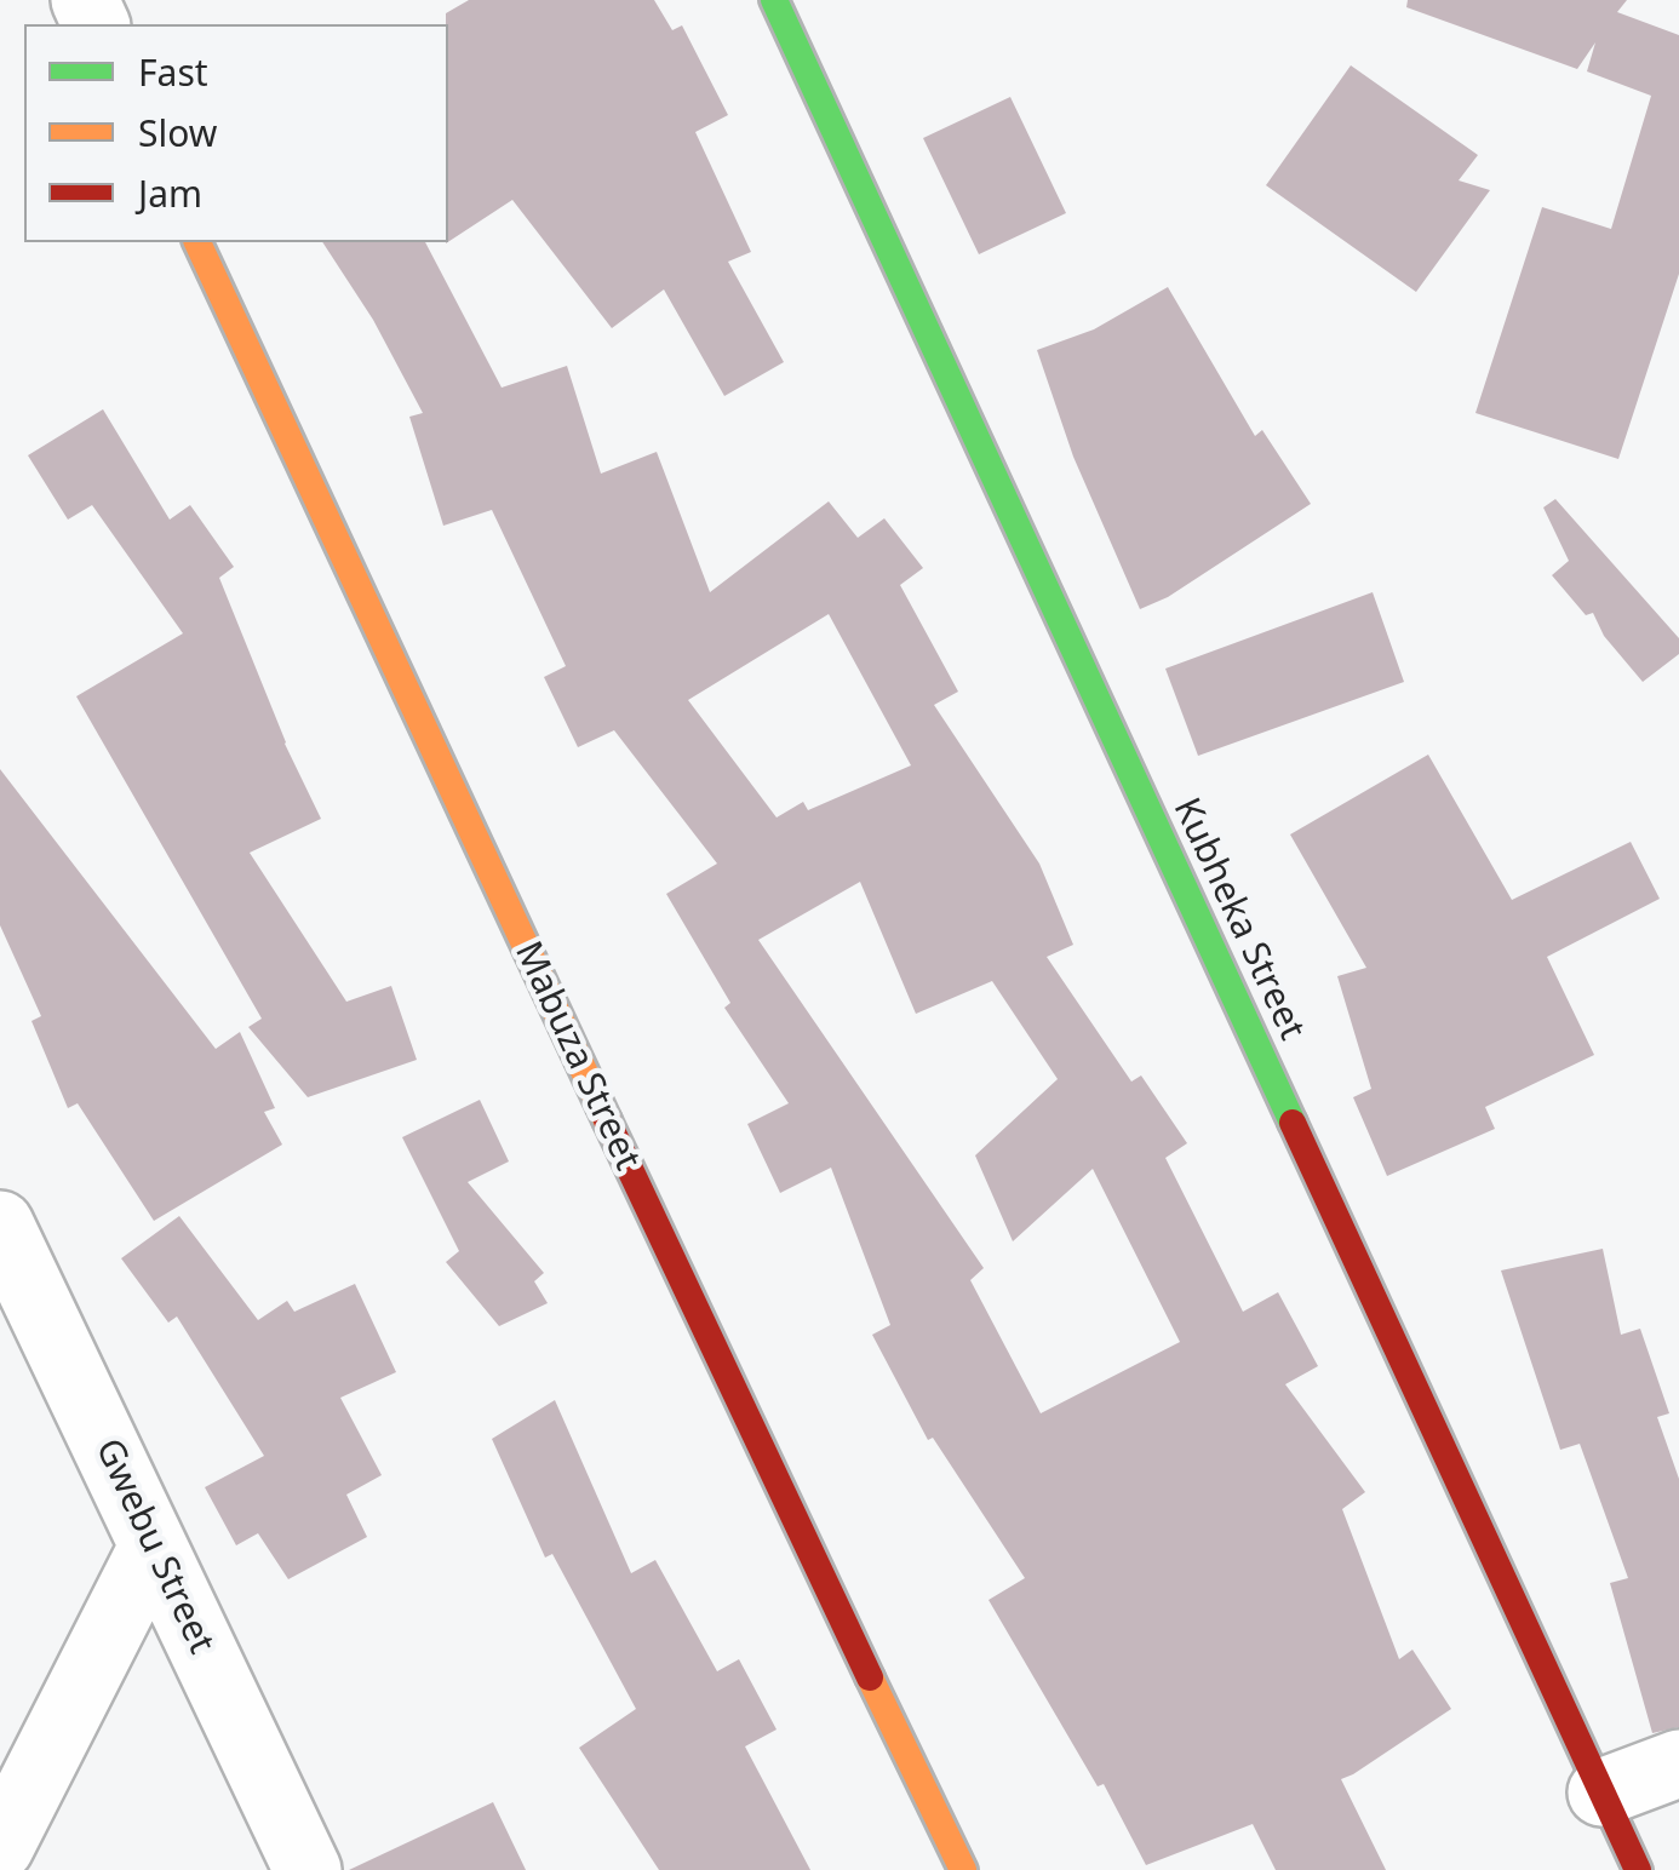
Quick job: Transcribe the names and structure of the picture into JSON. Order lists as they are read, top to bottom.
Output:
{
  "streets": {
    "street": ["Kubheka Street", "Mabuza Street", "Gwebu Street"]
  },
  "legend": ["Fast", "Slow", "Jam"]
}
